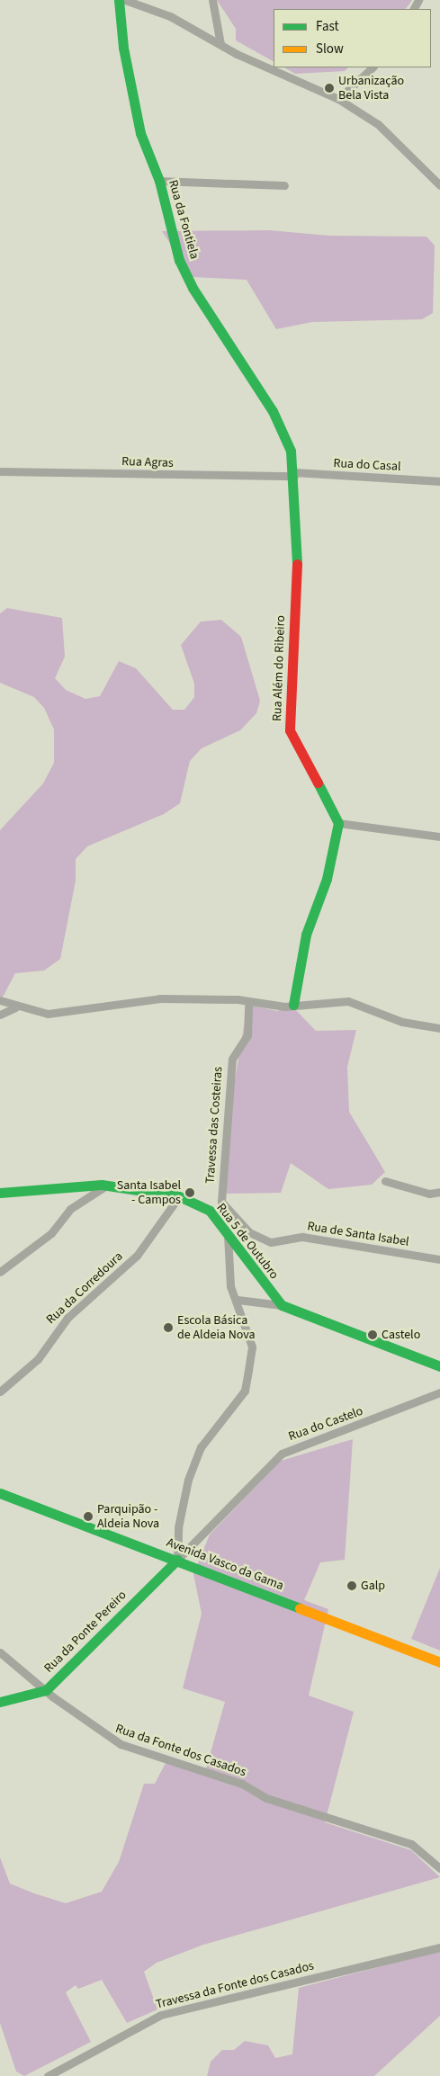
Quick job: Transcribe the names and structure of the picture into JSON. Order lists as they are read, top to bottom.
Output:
{
  "streets": {
    "street": [
      "Rua da Fontiela",
      "Rua Agras",
      "Rua do Casal",
      "Rua Além do Ribeiro",
      "Travessa das Costeiras",
      "Rua de Santa Isabel",
      "Rua 5 de Outubro",
      "Rua da Corredoura",
      "Rua do Castelo",
      "Avenida Vasco da Gama",
      "Rua da Ponte Pereiro",
      "Rua da Fonte dos Casados",
      "Travessa da Fonte dos Casados"
    ]
  },
  "crossings": [
    ["Rua da Fontiela", "Rua Agras"],
    ["Rua da Fontiela", "Rua do Casal"],
    ["Rua da Fontiela", "Rua Além do Ribeiro"],
    ["Rua Agras", "Rua do Casal"],
    ["Rua Agras", "Rua Além do Ribeiro"],
    ["Rua do Casal", "Rua Além do Ribeiro"],
    ["Travessa das Costeiras", "Rua de Santa Isabel"],
    ["Rua 5 de Outubro", "Rua da Corredoura"],
    ["Rua do Castelo", "Avenida Vasco da Gama"],
    ["Rua do Castelo", "Rua da Ponte Pereiro"],
    ["Avenida Vasco da Gama", "Rua da Ponte Pereiro"],
    ["Rua da Ponte Pereiro", "Rua da Fonte dos Casados"]
  ],
  "places": [
    "Urbanização Bela Vista",
    "Santa Isabel - Campos",
    "Escola Básica de Aldeia Nova",
    "Castelo",
    "Parquipão - Aldeia Nova",
    "Galp"
  ],
  "legend": ["Fast", "Slow"]
}
